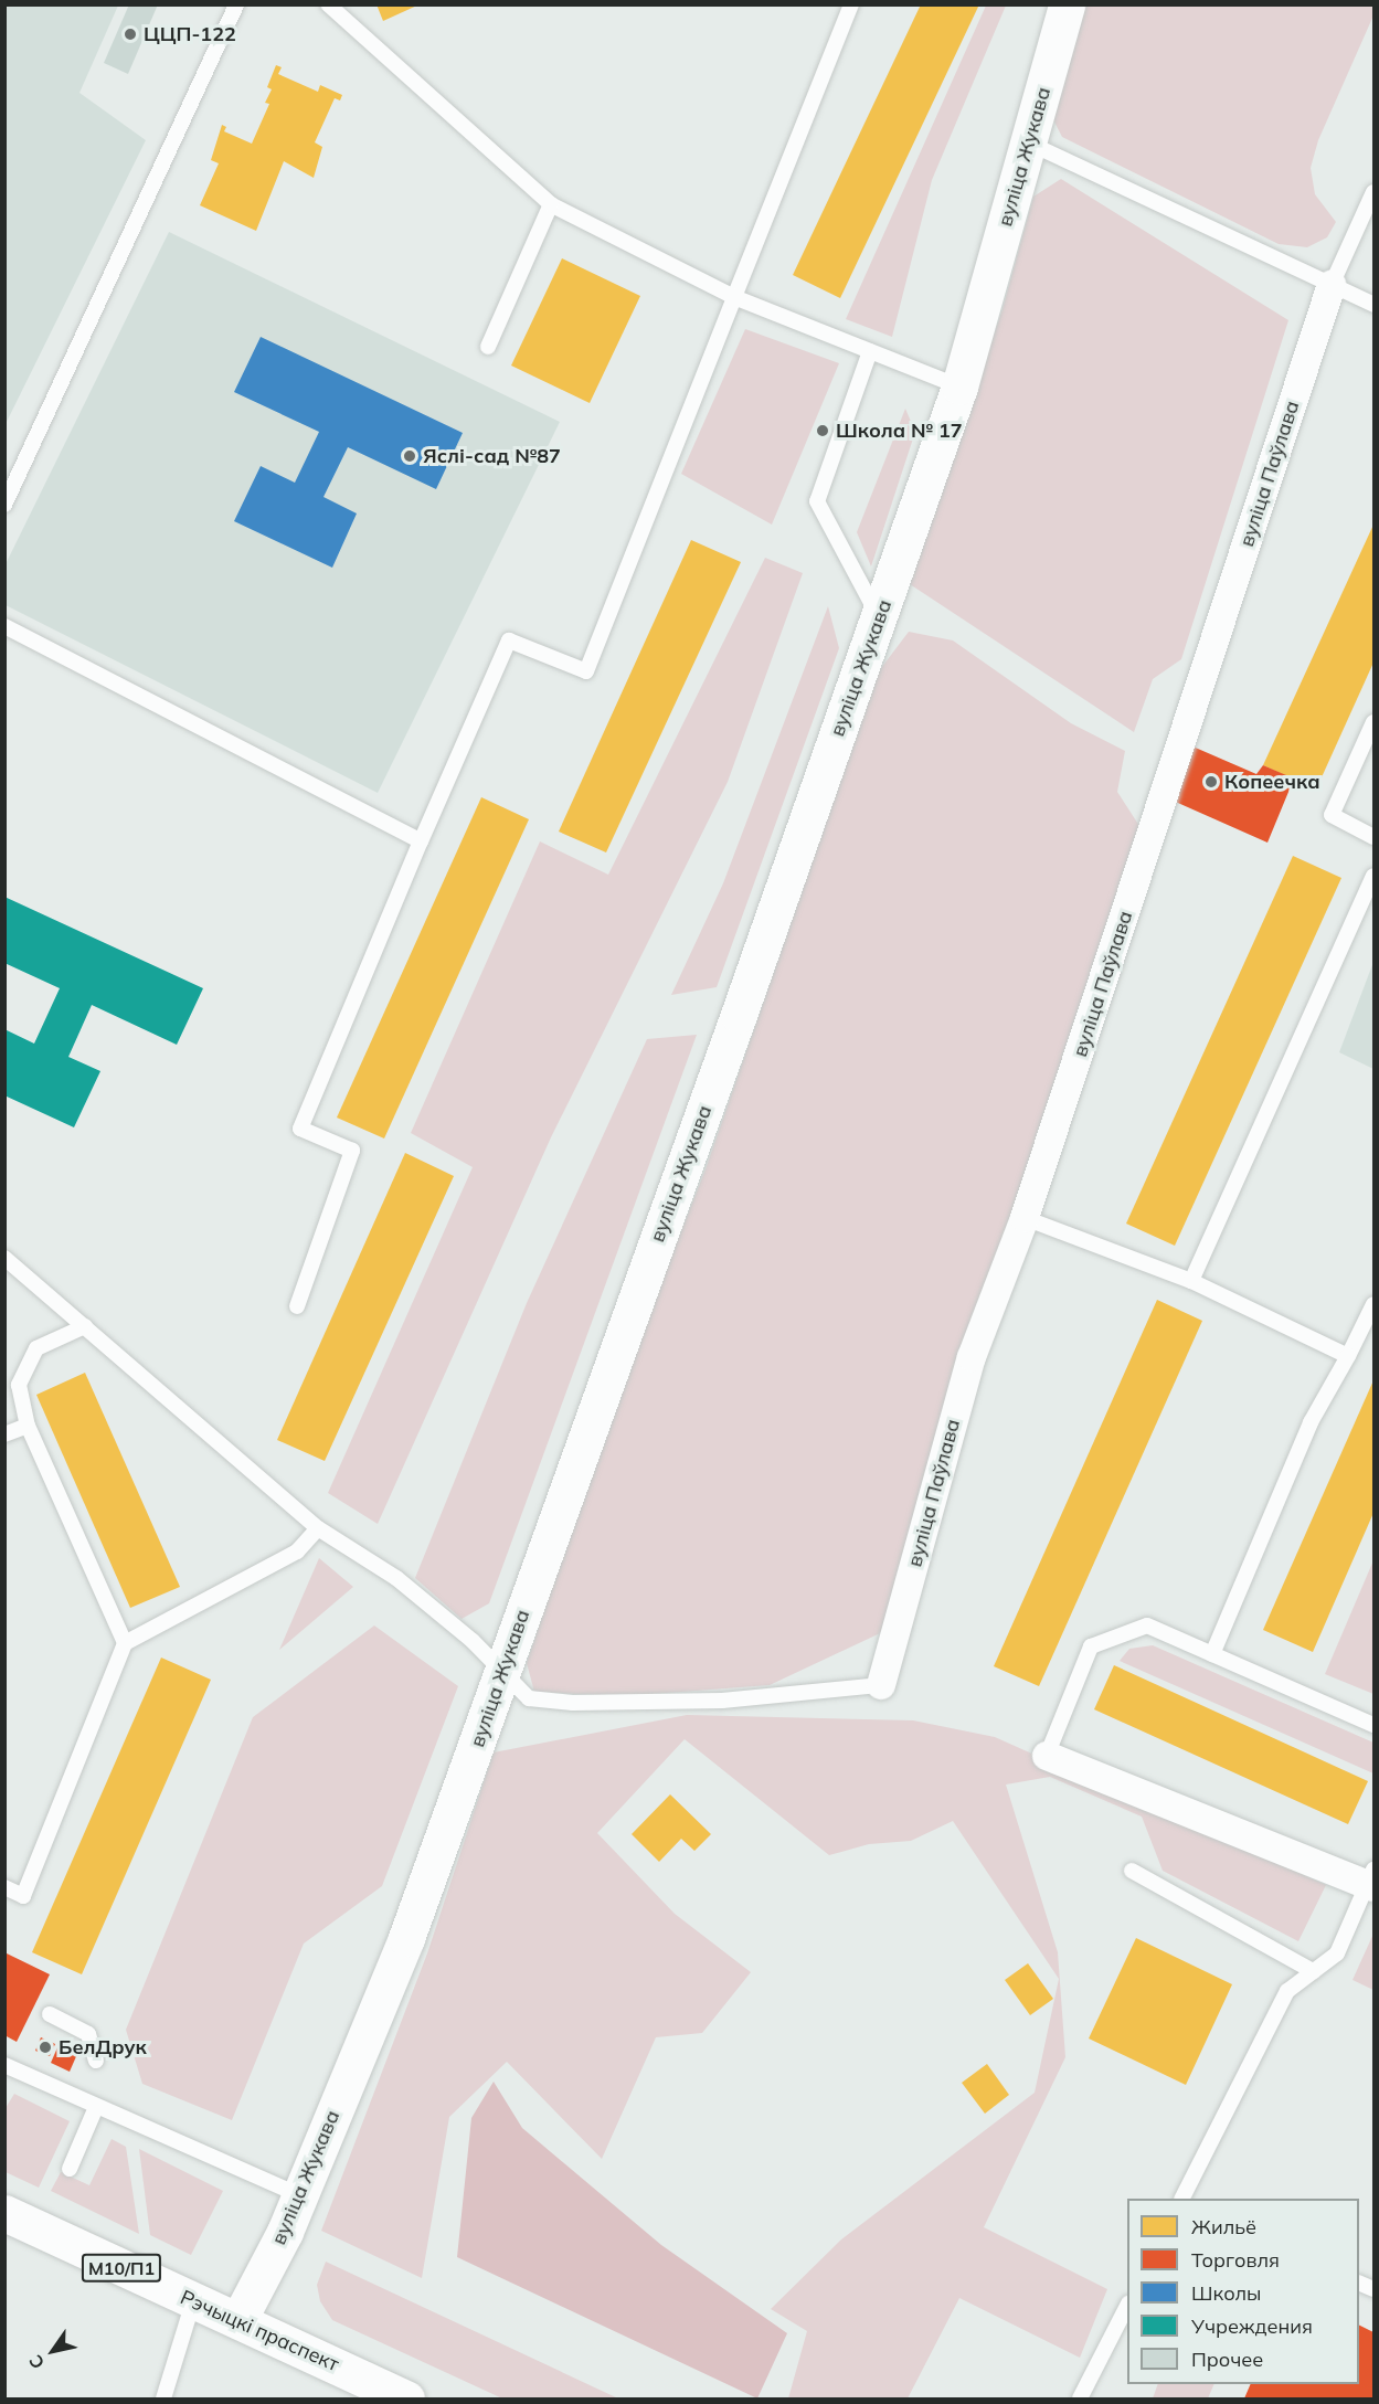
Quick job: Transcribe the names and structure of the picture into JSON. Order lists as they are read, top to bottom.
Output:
{
  "streets": {
    "street": [
      "вуліца Жукава",
      "вуліца Паўлава",
      "М10/П1",
      "Рэчыцкі праспект"
    ]
  },
  "crossings": [
    ["вуліца Жукава", "Рэчыцкі праспект"]
  ],
  "places": [
    "ЦЦП-122",
    "Школа № 17",
    "Яслі-сад №87",
    "Копеечка",
    "БелДрук"
  ],
  "legend": [
    "Жильё",
    "Торговля",
    "Школы",
    "Учреждения",
    "Прочее"
  ],
  "north": "bottom left"
}
